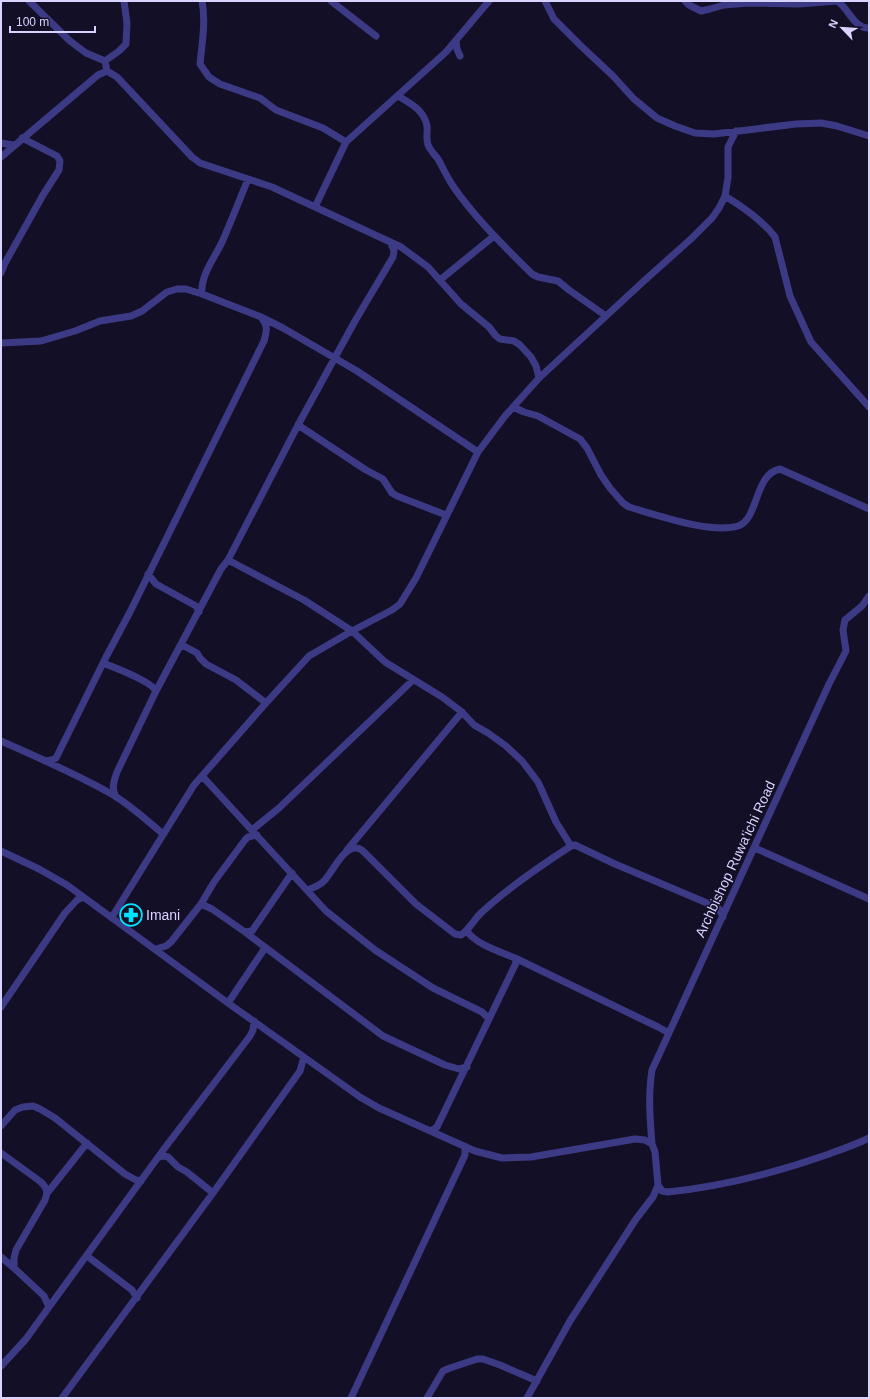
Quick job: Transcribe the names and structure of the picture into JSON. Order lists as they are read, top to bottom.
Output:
{
  "streets": {
    "street": ["Archbishop Ruwa'ichi Road"]
  },
  "places": {
    "pharmacy": ["Imani"]
  },
  "scale_bar": "100 m",
  "north": "top left"
}
